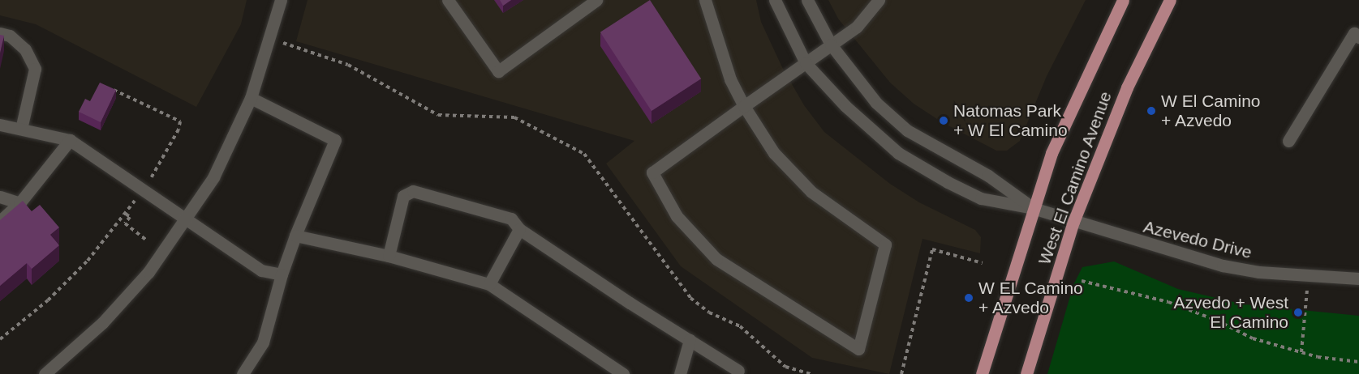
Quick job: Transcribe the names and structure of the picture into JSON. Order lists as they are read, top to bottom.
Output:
{
  "streets": {
    "main road": ["West El Camino Avenue"],
    "street": ["Azevedo Drive"]
  },
  "crossings": [
    ["West El Camino Avenue", "Azevedo Drive"]
  ],
  "places": [
    "W El Camino + Azvedo",
    "Natomas Park + W El Camino",
    "W EL Camino + Azvedo",
    "Azvedo + West El Camino"
  ]
}
